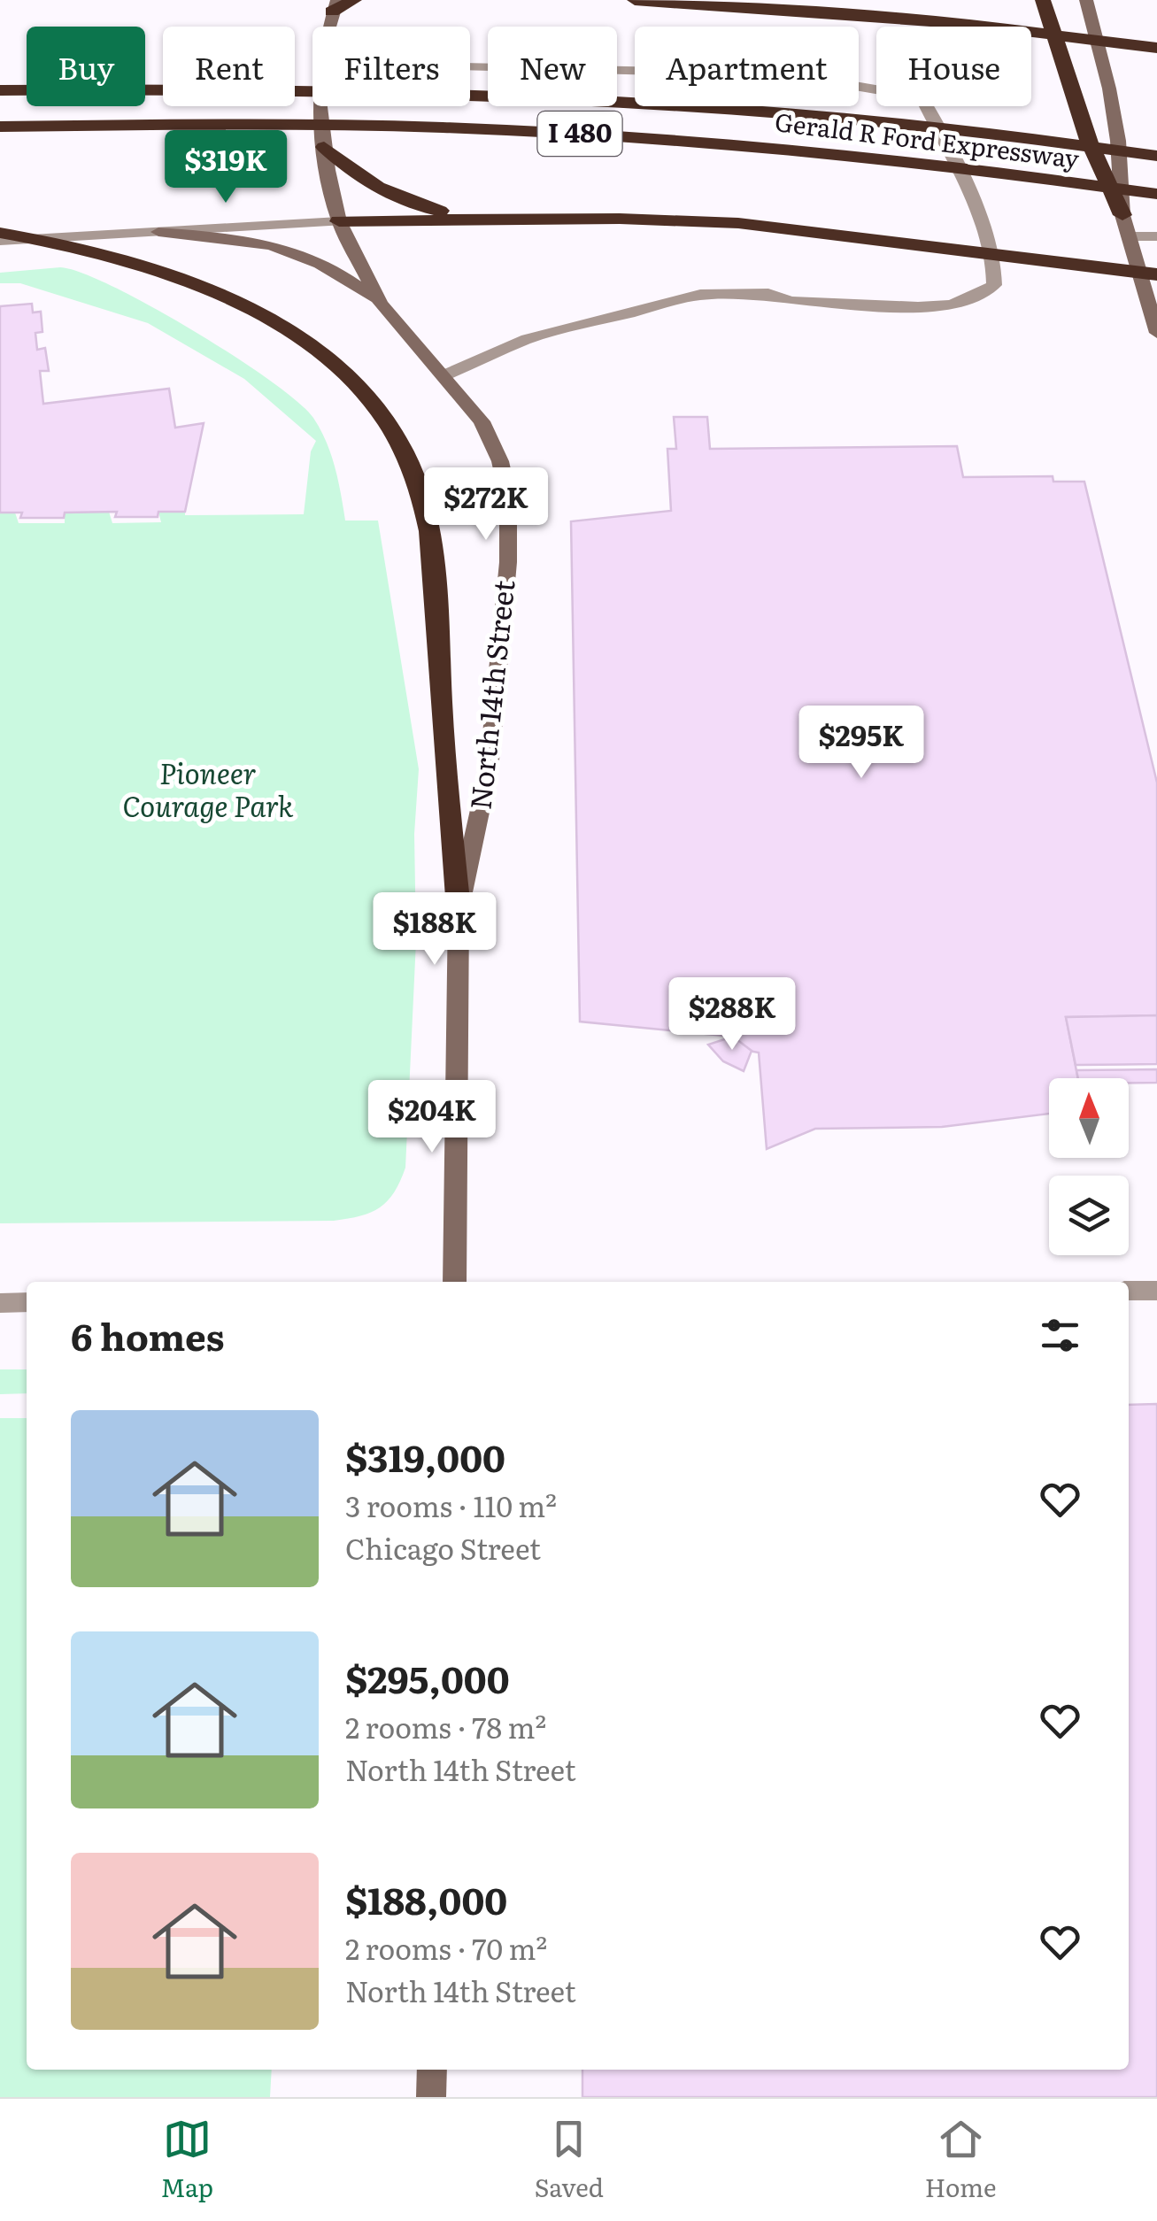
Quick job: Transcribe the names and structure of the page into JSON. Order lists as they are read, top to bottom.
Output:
{
  "streets": {
    "highway": ["I 480", "Gerald R Ford Expressway"],
    "main road": ["North 14th Street"]
  },
  "parks": ["Pioneer Courage Park"],
  "north": "top",
  "page": {
    "chip": [
      "Buy",
      "Rent",
      "Filters",
      "New",
      "Apartment",
      "House"
    ],
    "price": [
      "$319K",
      "$272K",
      "$295K",
      "$188K",
      "$288K",
      "$204K"
    ],
    "heading": "6 homes",
    "list": [
      {
        "name": "$319,000",
        "note": "3 rooms · 110 m² · Chicago Street"
      },
      {
        "name": "$295,000",
        "note": "2 rooms · 78 m² · North 14th Street"
      },
      {
        "name": "$188,000",
        "note": "2 rooms · 70 m² · North 14th Street"
      }
    ],
    "tabs": ["Map", "Saved", "Home"]
  }
}
